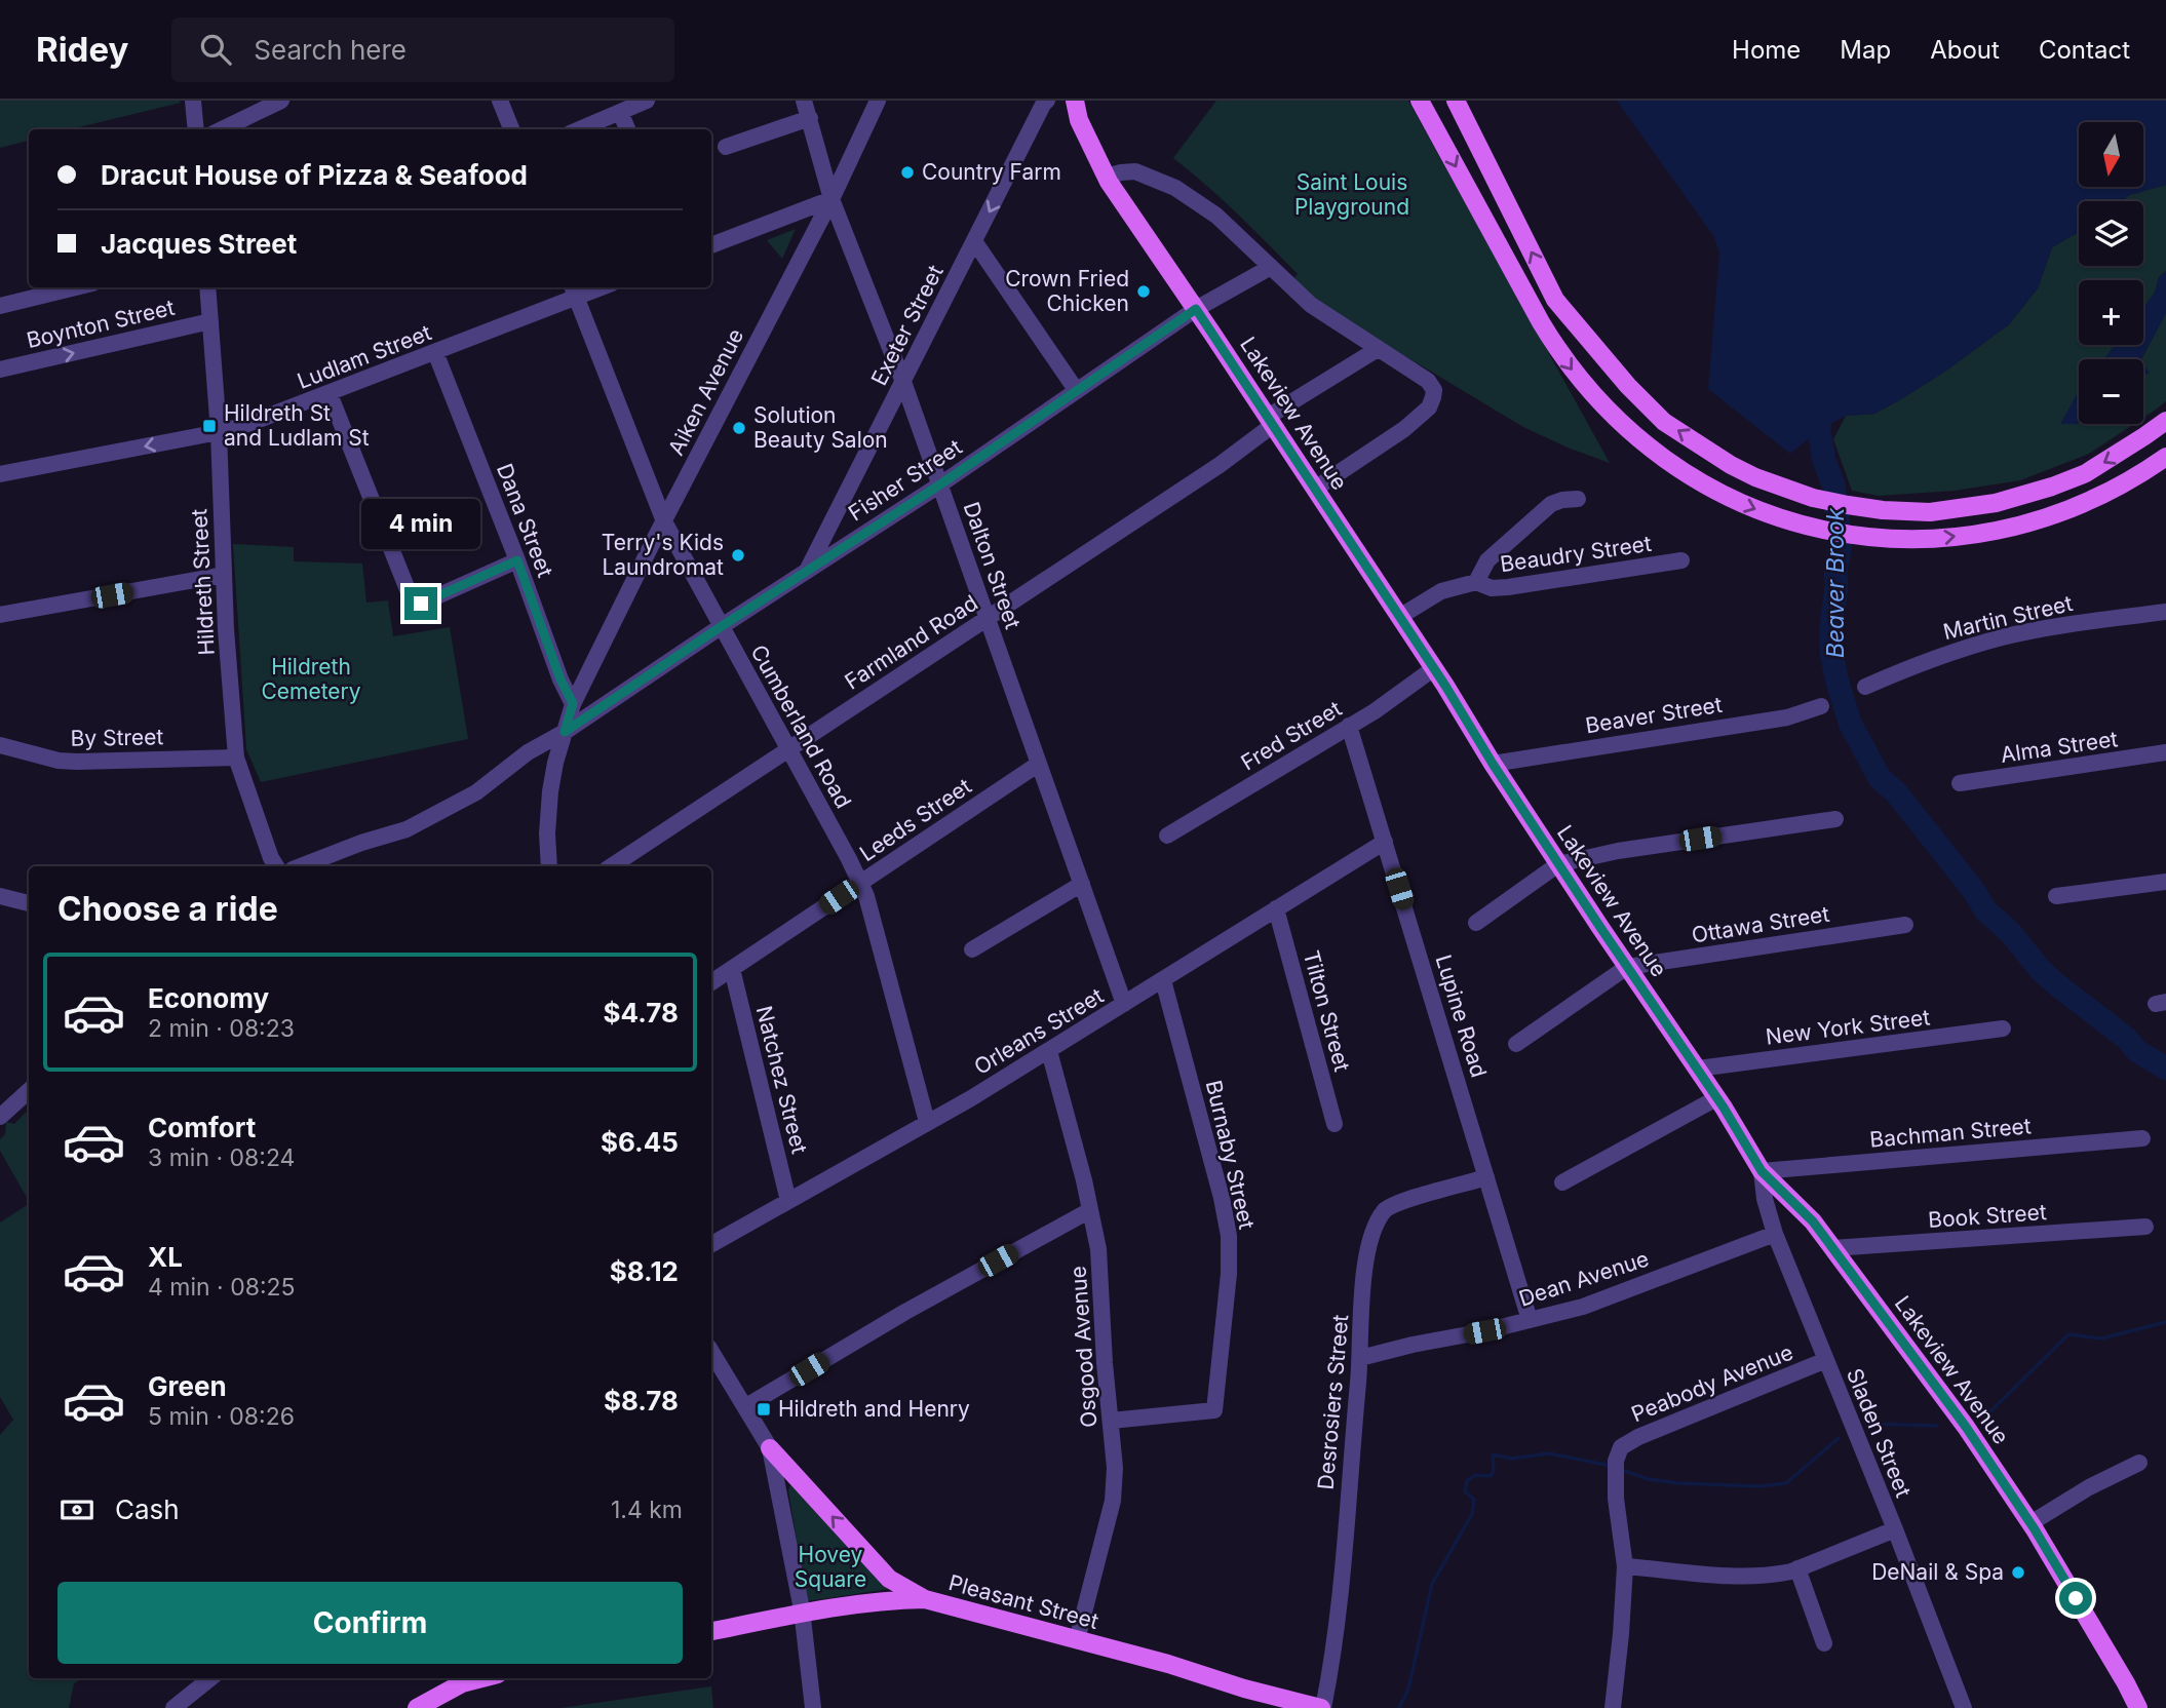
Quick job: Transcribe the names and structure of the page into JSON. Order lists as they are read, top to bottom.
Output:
{
  "streets": {
    "main road": ["Lakeview Avenue", "Pleasant Street"],
    "street": [
      "Boynton Street",
      "Exeter Street",
      "Ludlam Street",
      "Aiken Avenue",
      "Fisher Street",
      "Dana Street",
      "Beaudry Street",
      "Dalton Street",
      "Hildreth Street",
      "Martin Street",
      "Farmland Road",
      "Beaver Street",
      "Cumberland Road",
      "Fred Street",
      "By Street",
      "Alma Street",
      "Leeds Street",
      "Ottawa Street",
      "Tilton Street",
      "Lupine Road",
      "New York Street",
      "Orleans Street",
      "Natchez Street",
      "Bachman Street",
      "Burnaby Street",
      "Book Street",
      "Dean Avenue",
      "Osgood Avenue",
      "Peabody Avenue",
      "Desrosiers Street",
      "Sladen Street"
    ]
  },
  "crossings": [
    ["Boynton Street", "Hildreth Street"],
    ["Exeter Street", "Fisher Street"],
    ["Exeter Street", "Dalton Street"],
    ["Ludlam Street", "Dana Street"],
    ["Ludlam Street", "Hildreth Street"],
    ["Ludlam Street", "Cumberland Road"],
    ["Aiken Avenue", "Fisher Street"],
    ["Aiken Avenue", "Dana Street"],
    ["Aiken Avenue", "Dalton Street"],
    ["Aiken Avenue", "Cumberland Road"],
    ["Lakeview Avenue", "Fisher Street"],
    ["Lakeview Avenue", "Farmland Road"],
    ["Lakeview Avenue", "Beaver Street"],
    ["Lakeview Avenue", "Fred Street"],
    ["Lakeview Avenue", "Ottawa Street"],
    ["Lakeview Avenue", "New York Street"],
    ["Lakeview Avenue", "Bachman Street"],
    ["Lakeview Avenue", "Book Street"],
    ["Lakeview Avenue", "Sladen Street"],
    ["Fisher Street", "Dalton Street"],
    ["Fisher Street", "Cumberland Road"],
    ["Dalton Street", "Farmland Road"],
    ["Dalton Street", "Leeds Street"],
    ["Dalton Street", "Orleans Street"],
    ["Hildreth Street", "By Street"],
    ["Farmland Road", "Cumberland Road"],
    ["Cumberland Road", "Leeds Street"],
    ["Cumberland Road", "Orleans Street"],
    ["Fred Street", "Lupine Road"],
    ["Leeds Street", "Natchez Street"],
    ["Tilton Street", "Orleans Street"],
    ["Lupine Road", "Orleans Street"],
    ["Lupine Road", "Dean Avenue"],
    ["Lupine Road", "Desrosiers Street"],
    ["Orleans Street", "Natchez Street"],
    ["Orleans Street", "Burnaby Street"],
    ["Orleans Street", "Osgood Avenue"],
    ["Bachman Street", "Sladen Street"],
    ["Burnaby Street", "Osgood Avenue"],
    ["Dean Avenue", "Desrosiers Street"],
    ["Dean Avenue", "Sladen Street"],
    ["Osgood Avenue", "Pleasant Street"],
    ["Peabody Avenue", "Sladen Street"],
    ["Desrosiers Street", "Pleasant Street"]
  ],
  "water": ["Beaver Brook"],
  "parks": ["Saint Louis Playground", "Hildreth Cemetery", "Hovey Square"],
  "places": {
    "other": [
      "Country Farm",
      "Crown Fried Chicken",
      "Solution Beauty Salon",
      "Terry's Kids Laundromat",
      "DeNail & Spa"
    ],
    "transit": ["Hildreth St and Ludlam St", "Hildreth and Henry"]
  },
  "north": "bottom",
  "page": {
    "header": "Ridey",
    "search": "Search here",
    "nav": [
      "Home",
      "Map",
      "About",
      "Contact"
    ],
    "map_buttons": ["+", "−"],
    "banner": ["Dracut House of Pizza & Seafood", "Jacques Street"],
    "bubble": "4 min",
    "heading": "Choose a ride",
    "list": [
      {
        "name": "Economy",
        "note": "2 min · 08:23",
        "value": "$4.78"
      },
      {
        "name": "Comfort",
        "note": "3 min · 08:24",
        "value": "$6.45"
      },
      {
        "name": "XL",
        "note": "4 min · 08:25",
        "value": "$8.12"
      },
      {
        "name": "Green",
        "note": "5 min · 08:26",
        "value": "$8.78"
      }
    ],
    "pay": ["Cash", "1.4 km"],
    "buttons": "Confirm"
  }
}
